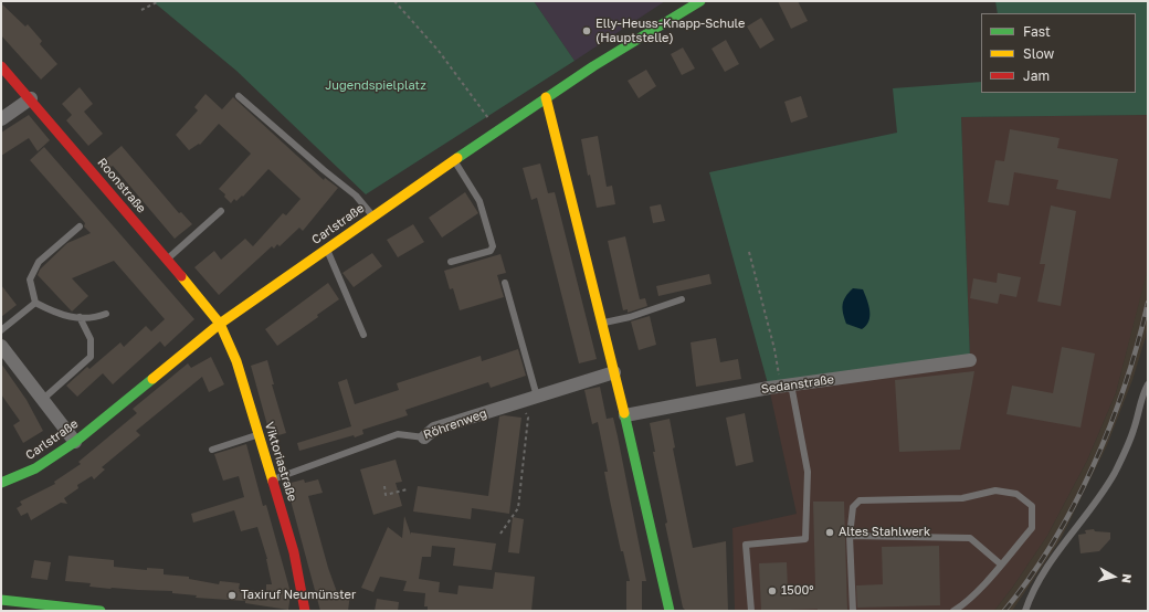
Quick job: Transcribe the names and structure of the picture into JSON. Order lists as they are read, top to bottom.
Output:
{
  "streets": {
    "street": [
      "Roonstraße",
      "Carlstraße",
      "Sedanstraße",
      "Röhrenweg",
      "Viktoriastraße"
    ]
  },
  "crossings": [
    ["Roonstraße", "Carlstraße"],
    ["Roonstraße", "Viktoriastraße"],
    ["Carlstraße", "Viktoriastraße"],
    ["Röhrenweg", "Viktoriastraße"]
  ],
  "parks": ["Jugendspielplatz"],
  "places": [
    "Elly-Heuss-Knapp-Schule (Hauptstelle)",
    "Altes Stahlwerk",
    "1500°",
    "Taxiruf Neumünster"
  ],
  "legend": ["Fast", "Slow", "Jam"],
  "north": "right"
}
